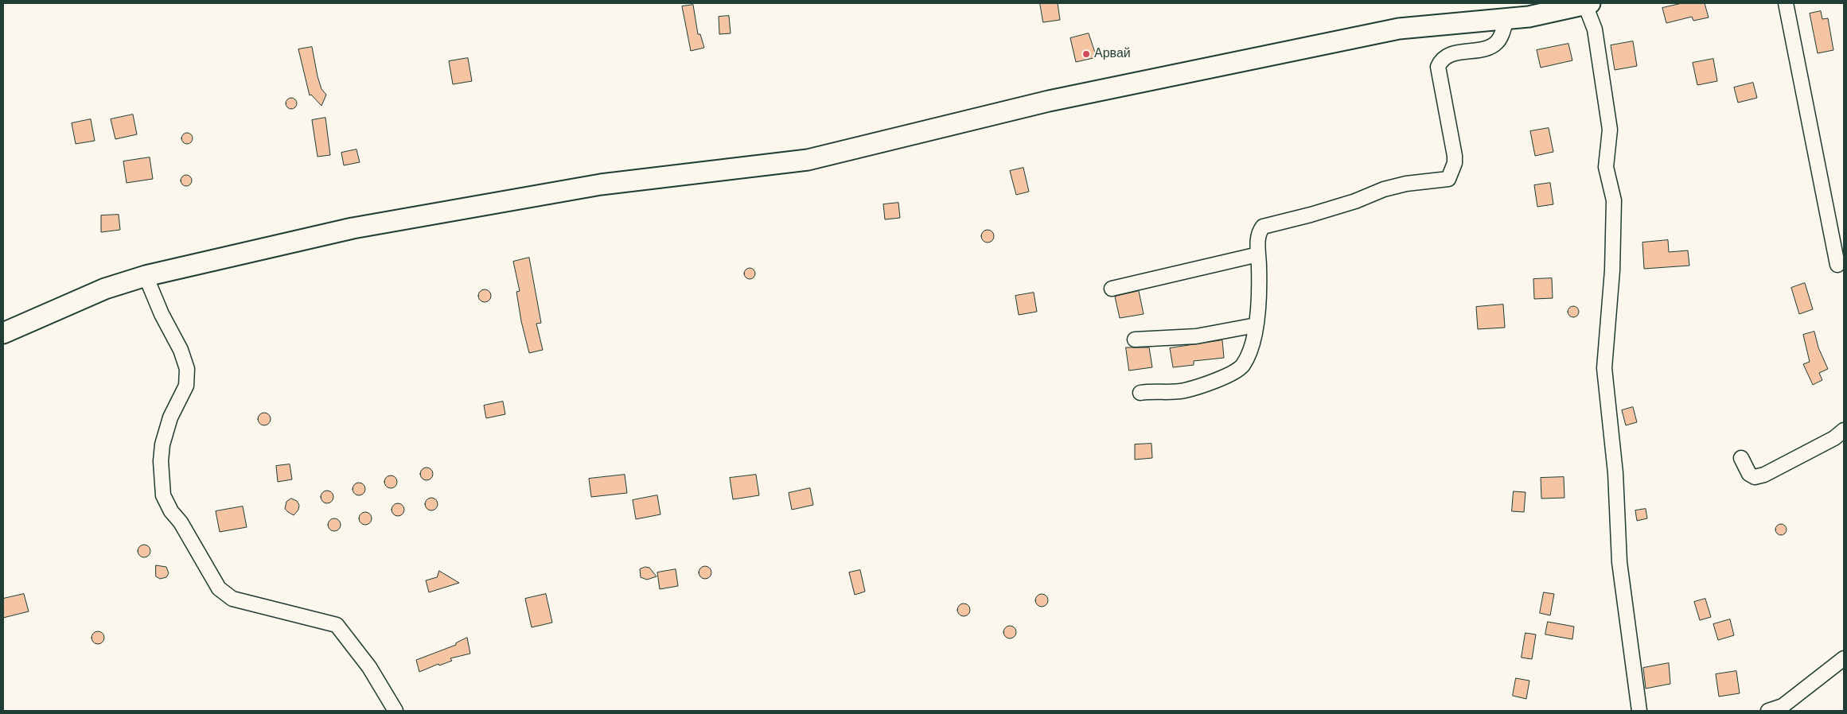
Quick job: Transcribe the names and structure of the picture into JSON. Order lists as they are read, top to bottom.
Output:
{
  "places": ["Арвай"]
}
